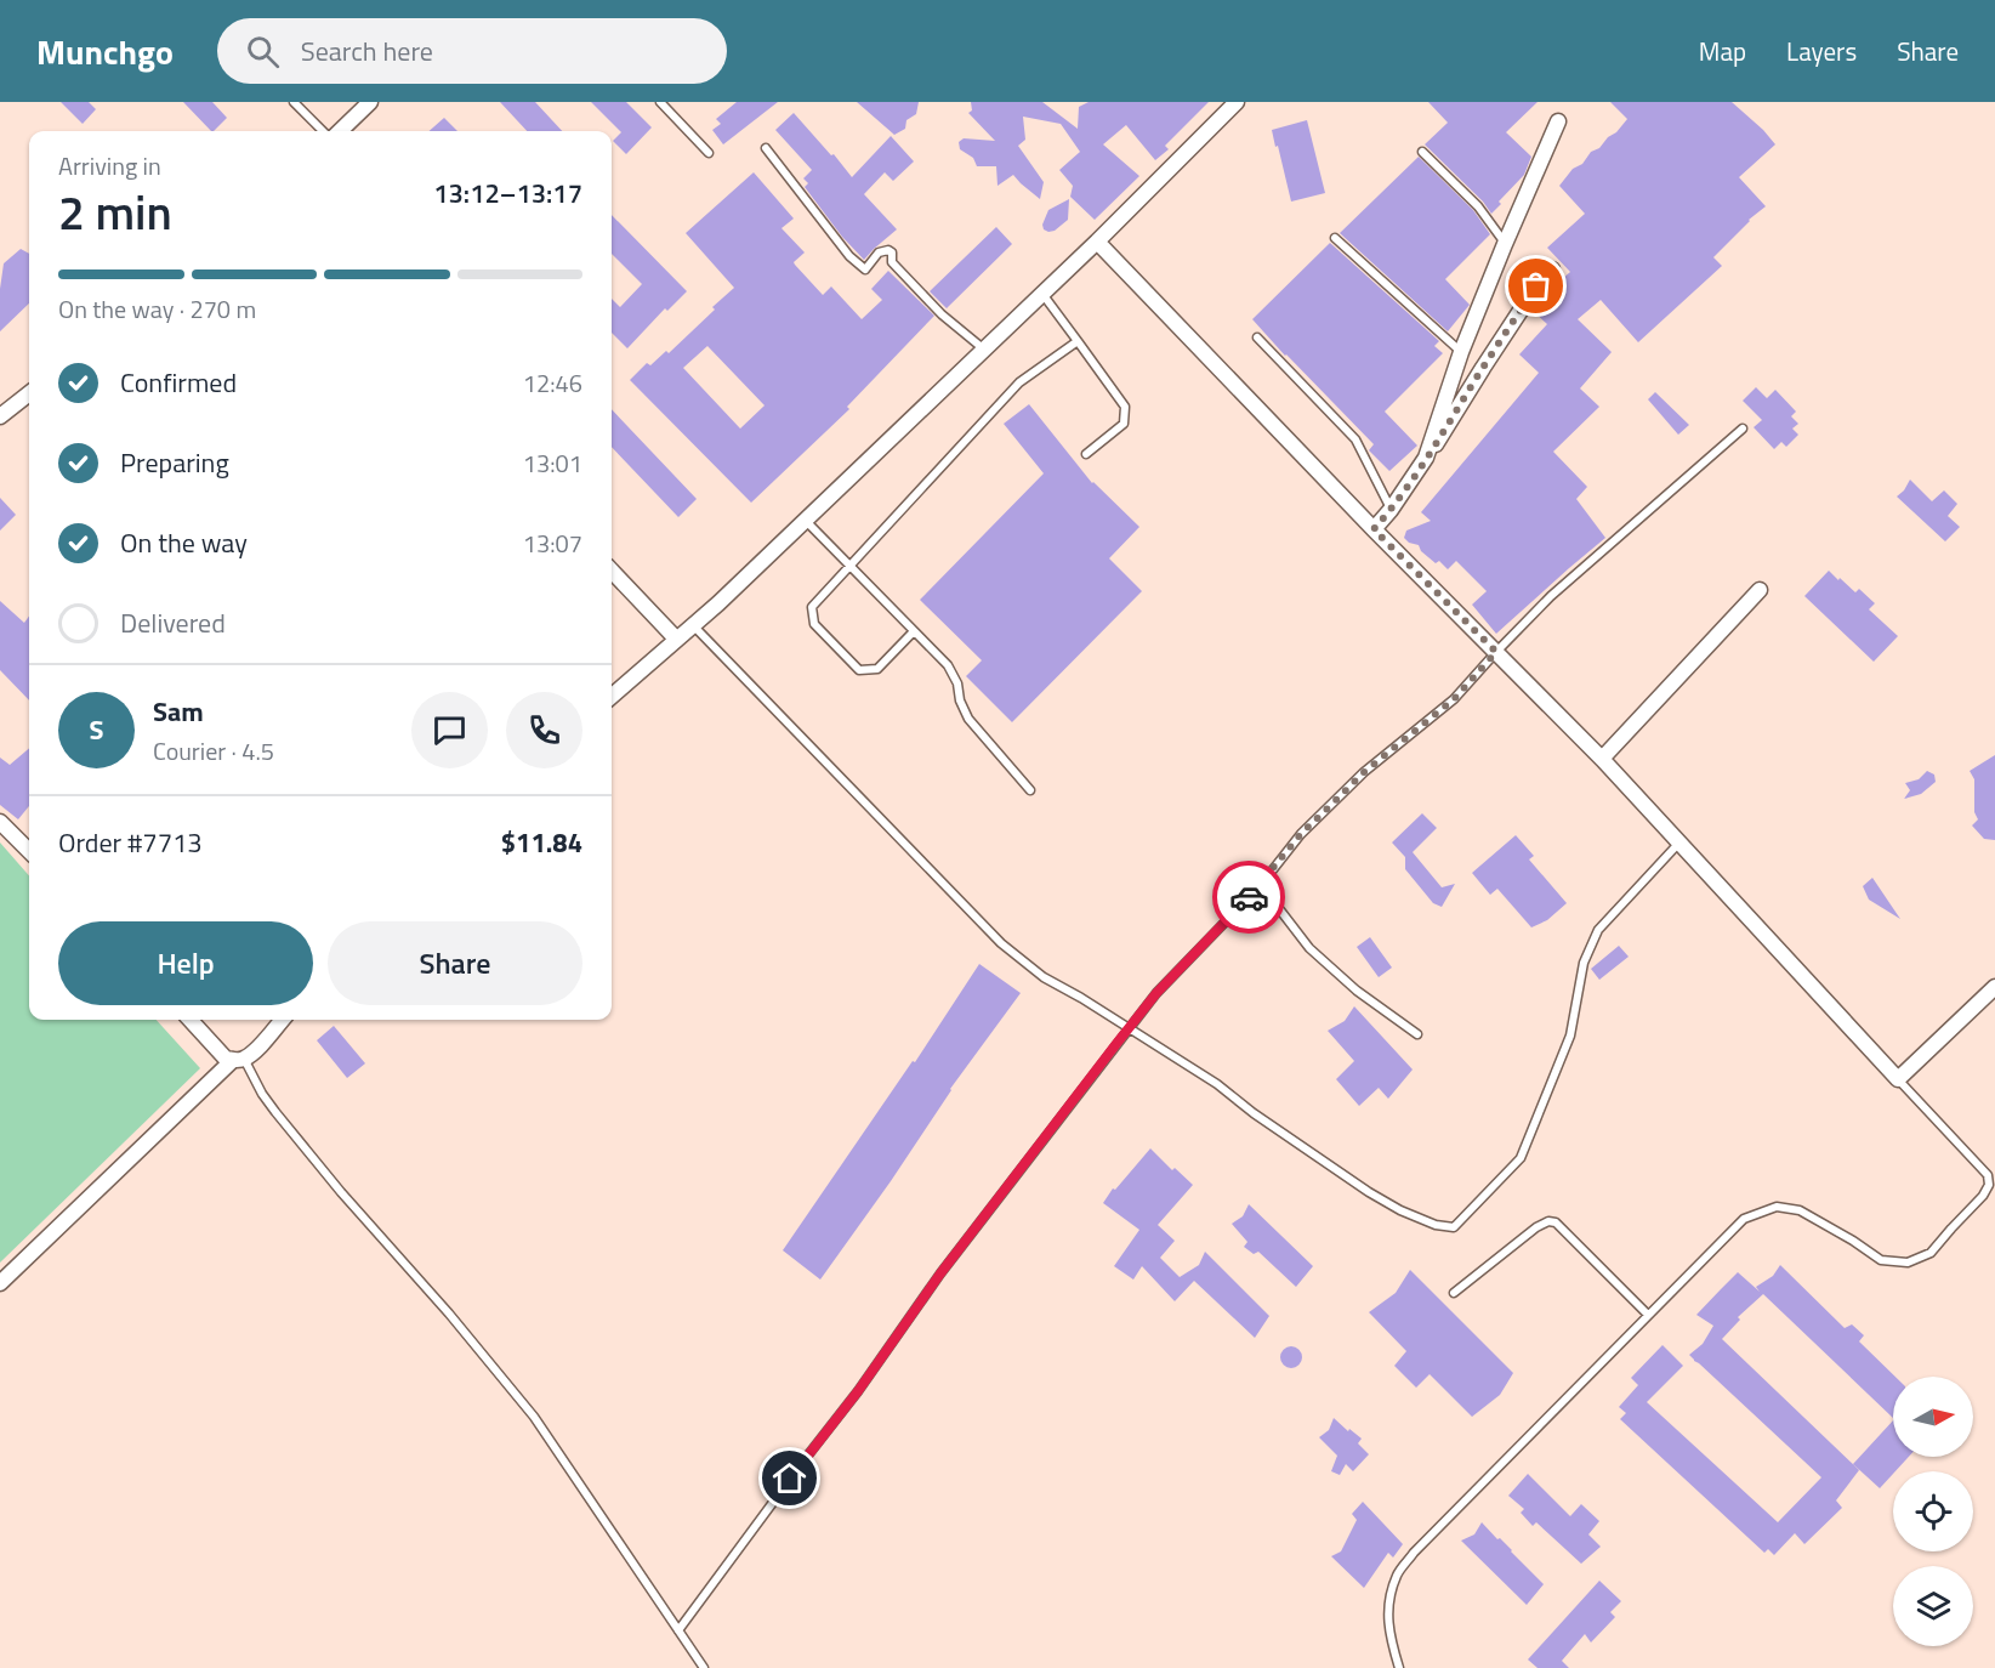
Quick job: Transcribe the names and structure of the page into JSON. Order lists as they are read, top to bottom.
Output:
{
  "north": "right",
  "page": {
    "header": "Munchgo",
    "search": "Search here",
    "nav": ["Map", "Layers", "Share"],
    "heading": ["2 min", "Arriving in", "13:12–13:17"],
    "panel": [
      "Sam",
      "Courier · 4.5",
      "Order #7713",
      "$11.84"
    ],
    "bar": "On the way · 270 m",
    "list": [
      ["Confirmed", "12:46"],
      ["Preparing", "13:01"],
      ["On the way", "13:07"],
      "Delivered"
    ],
    "round": "S",
    "buttons": ["Help", "Share"]
  }
}
